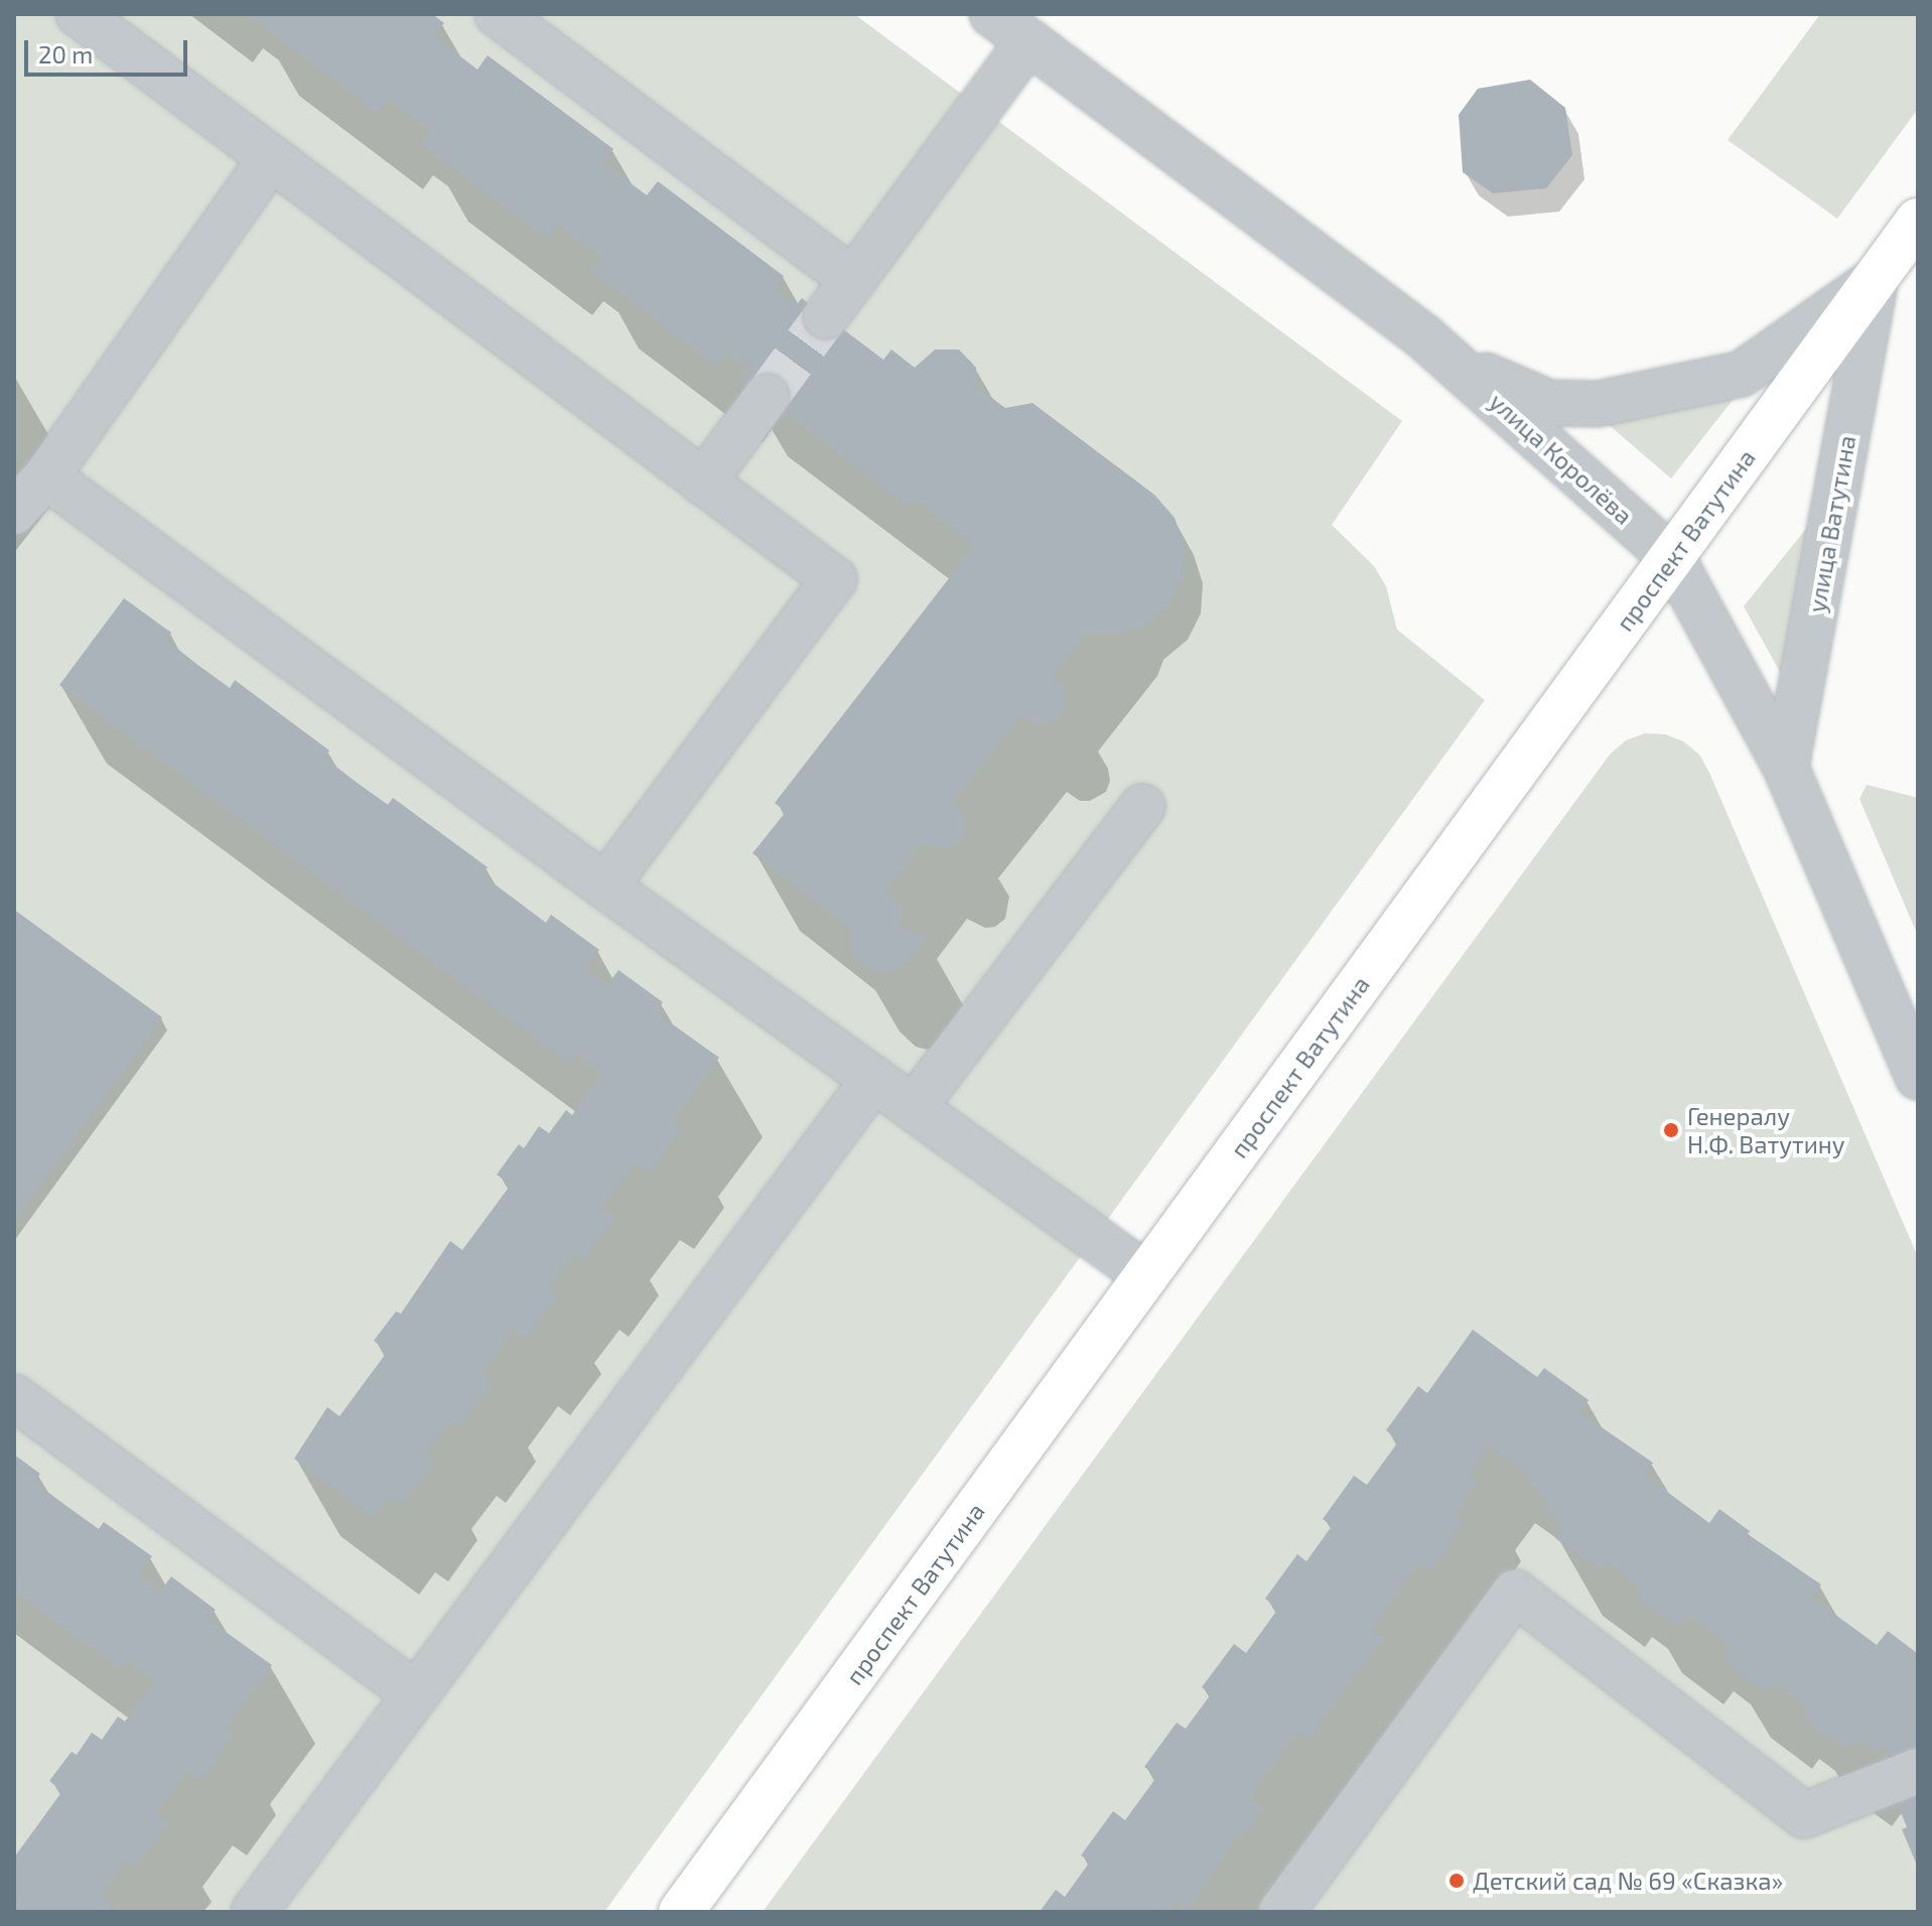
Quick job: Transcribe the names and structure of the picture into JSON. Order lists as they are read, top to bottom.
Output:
{
  "streets": {
    "main road": ["проспект Ватутина"],
    "street": ["улица Королёва", "улица Ватутина"]
  },
  "crossings": [
    ["улица Королёва", "улица Ватутина"],
    ["улица Королёва", "проспект Ватутина"],
    ["улица Ватутина", "проспект Ватутина"]
  ],
  "places": ["Генералу Н.Ф. Ватутину", "Детский сад № 69 «Сказка»"],
  "scale_bar": "20 m"
}
